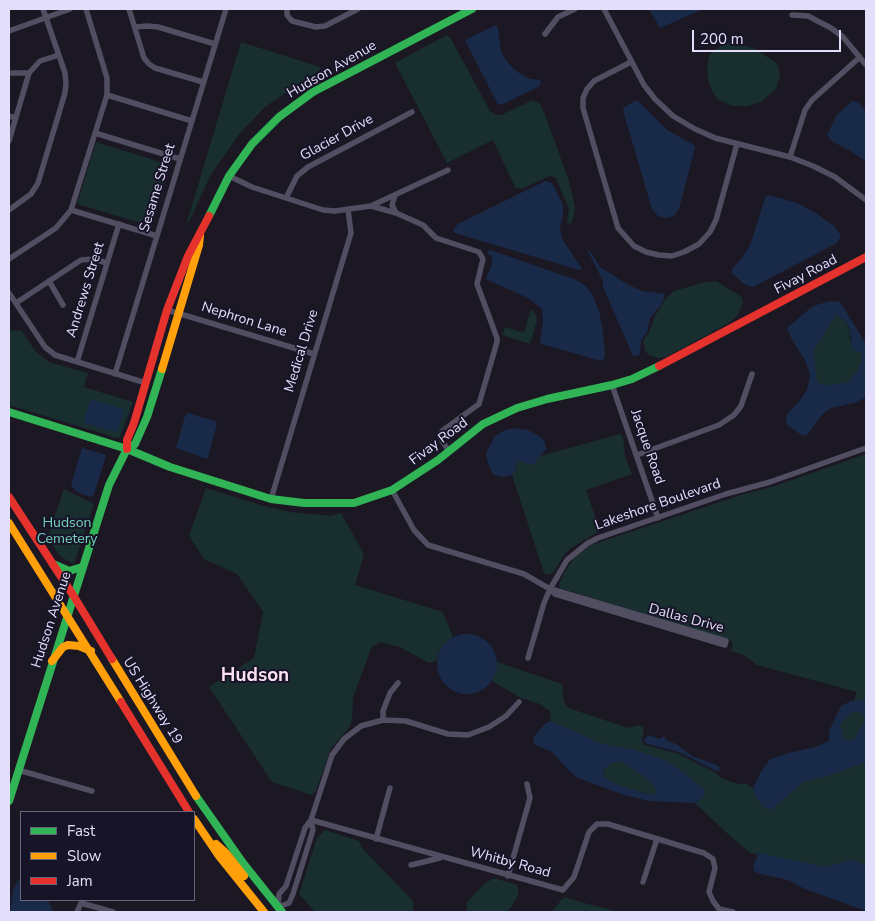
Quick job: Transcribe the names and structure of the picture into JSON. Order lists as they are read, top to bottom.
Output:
{
  "streets": {
    "main road": ["Hudson Avenue", "Fivay Road", "US Highway 19"],
    "street": [
      "Glacier Drive",
      "Sesame Street",
      "Andrews Street",
      "Nephron Lane",
      "Medical Drive",
      "Jacque Road",
      "Lakeshore Boulevard",
      "Dallas Drive",
      "Whitby Road"
    ]
  },
  "crossings": [
    ["Hudson Avenue", "Fivay Road"],
    ["Hudson Avenue", "Nephron Lane"],
    ["Hudson Avenue", "US Highway 19"],
    ["Fivay Road", "Medical Drive"],
    ["Fivay Road", "Jacque Road"],
    ["Nephron Lane", "Medical Drive"],
    ["Jacque Road", "Lakeshore Boulevard"],
    ["Lakeshore Boulevard", "Dallas Drive"]
  ],
  "districts": ["Hudson"],
  "parks": ["Hudson Cemetery"],
  "legend": ["Fast", "Slow", "Jam"],
  "scale_bar": "200 m"
}
